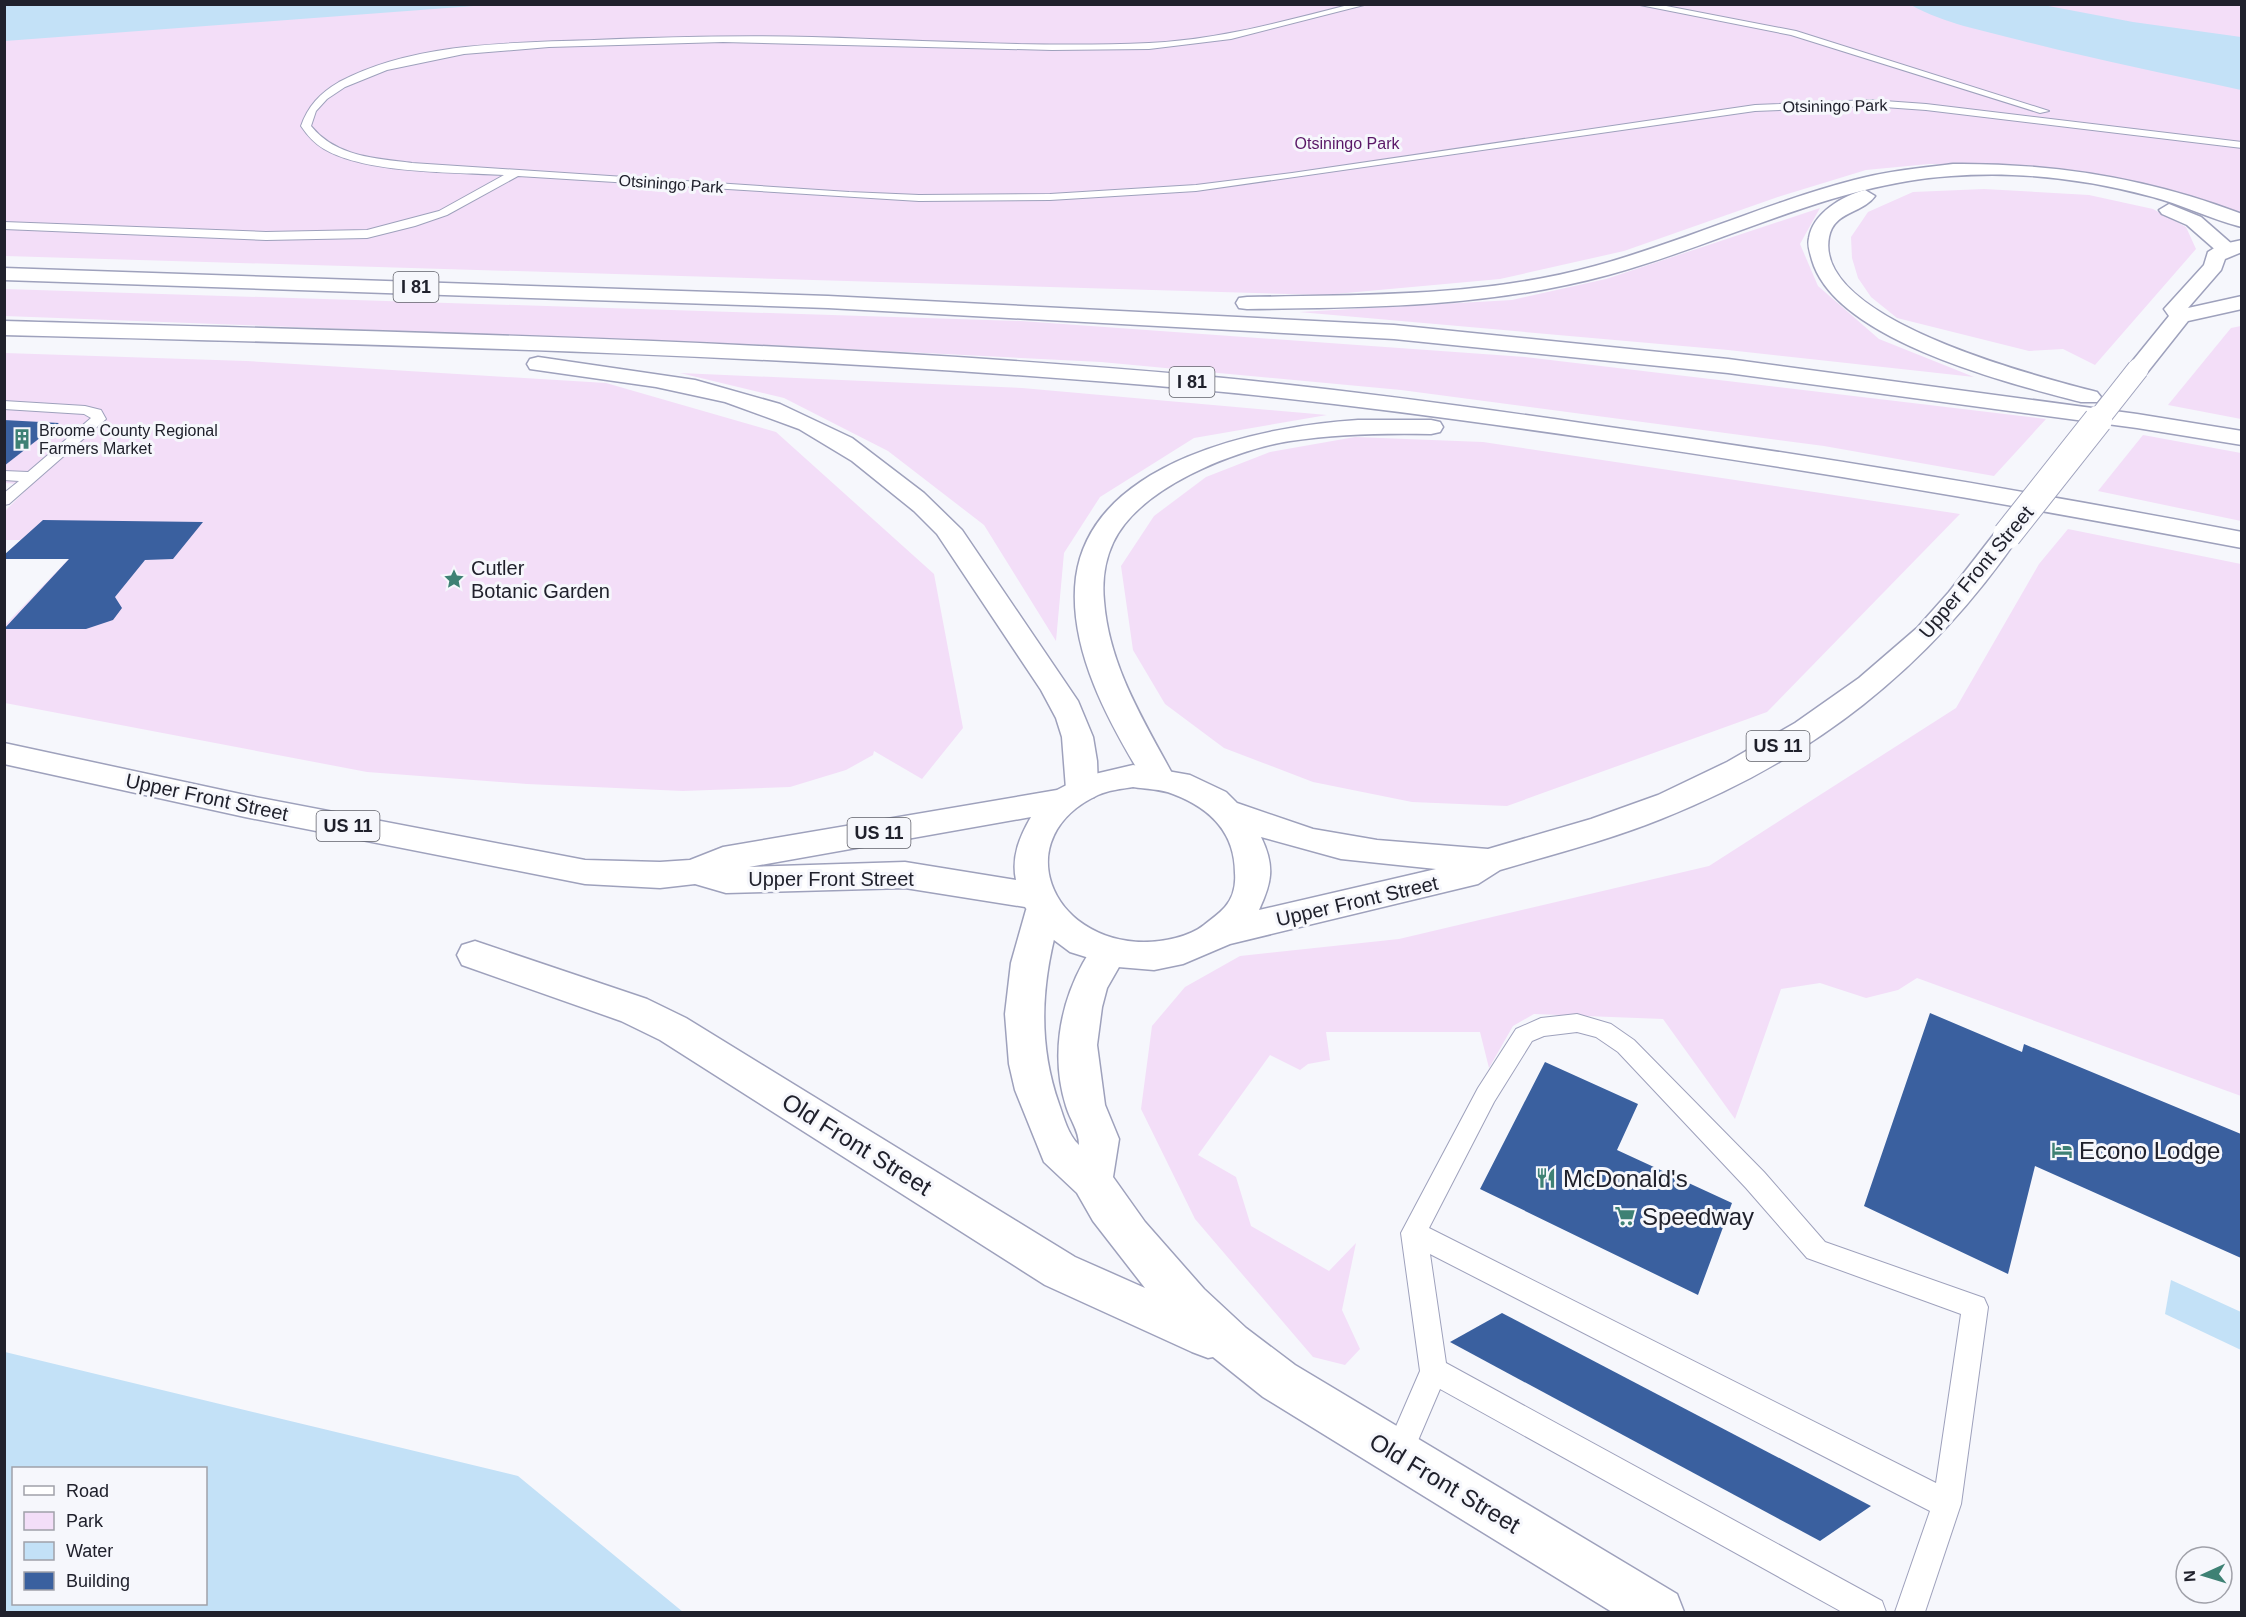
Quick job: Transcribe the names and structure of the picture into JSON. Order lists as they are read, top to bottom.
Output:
{
  "streets": {
    "main road": [
      "I 81",
      "Upper Front Street",
      "US 11",
      "Old Front Street"
    ],
    "lane": ["Otsiningo Park"]
  },
  "crossings": [
    ["Upper Front Street", "Old Front Street"]
  ],
  "parks": ["Otsiningo Park"],
  "places": {
    "building": ["Broome County Regional Farmers Market"],
    "place": ["Cutler Botanic Garden"],
    "hotel": ["Econo Lodge"],
    "restaurant": ["McDonald's"],
    "supermarket": ["Speedway"]
  },
  "legend": [
    "Road",
    "Park",
    "Water",
    "Building"
  ],
  "north": "left"
}
